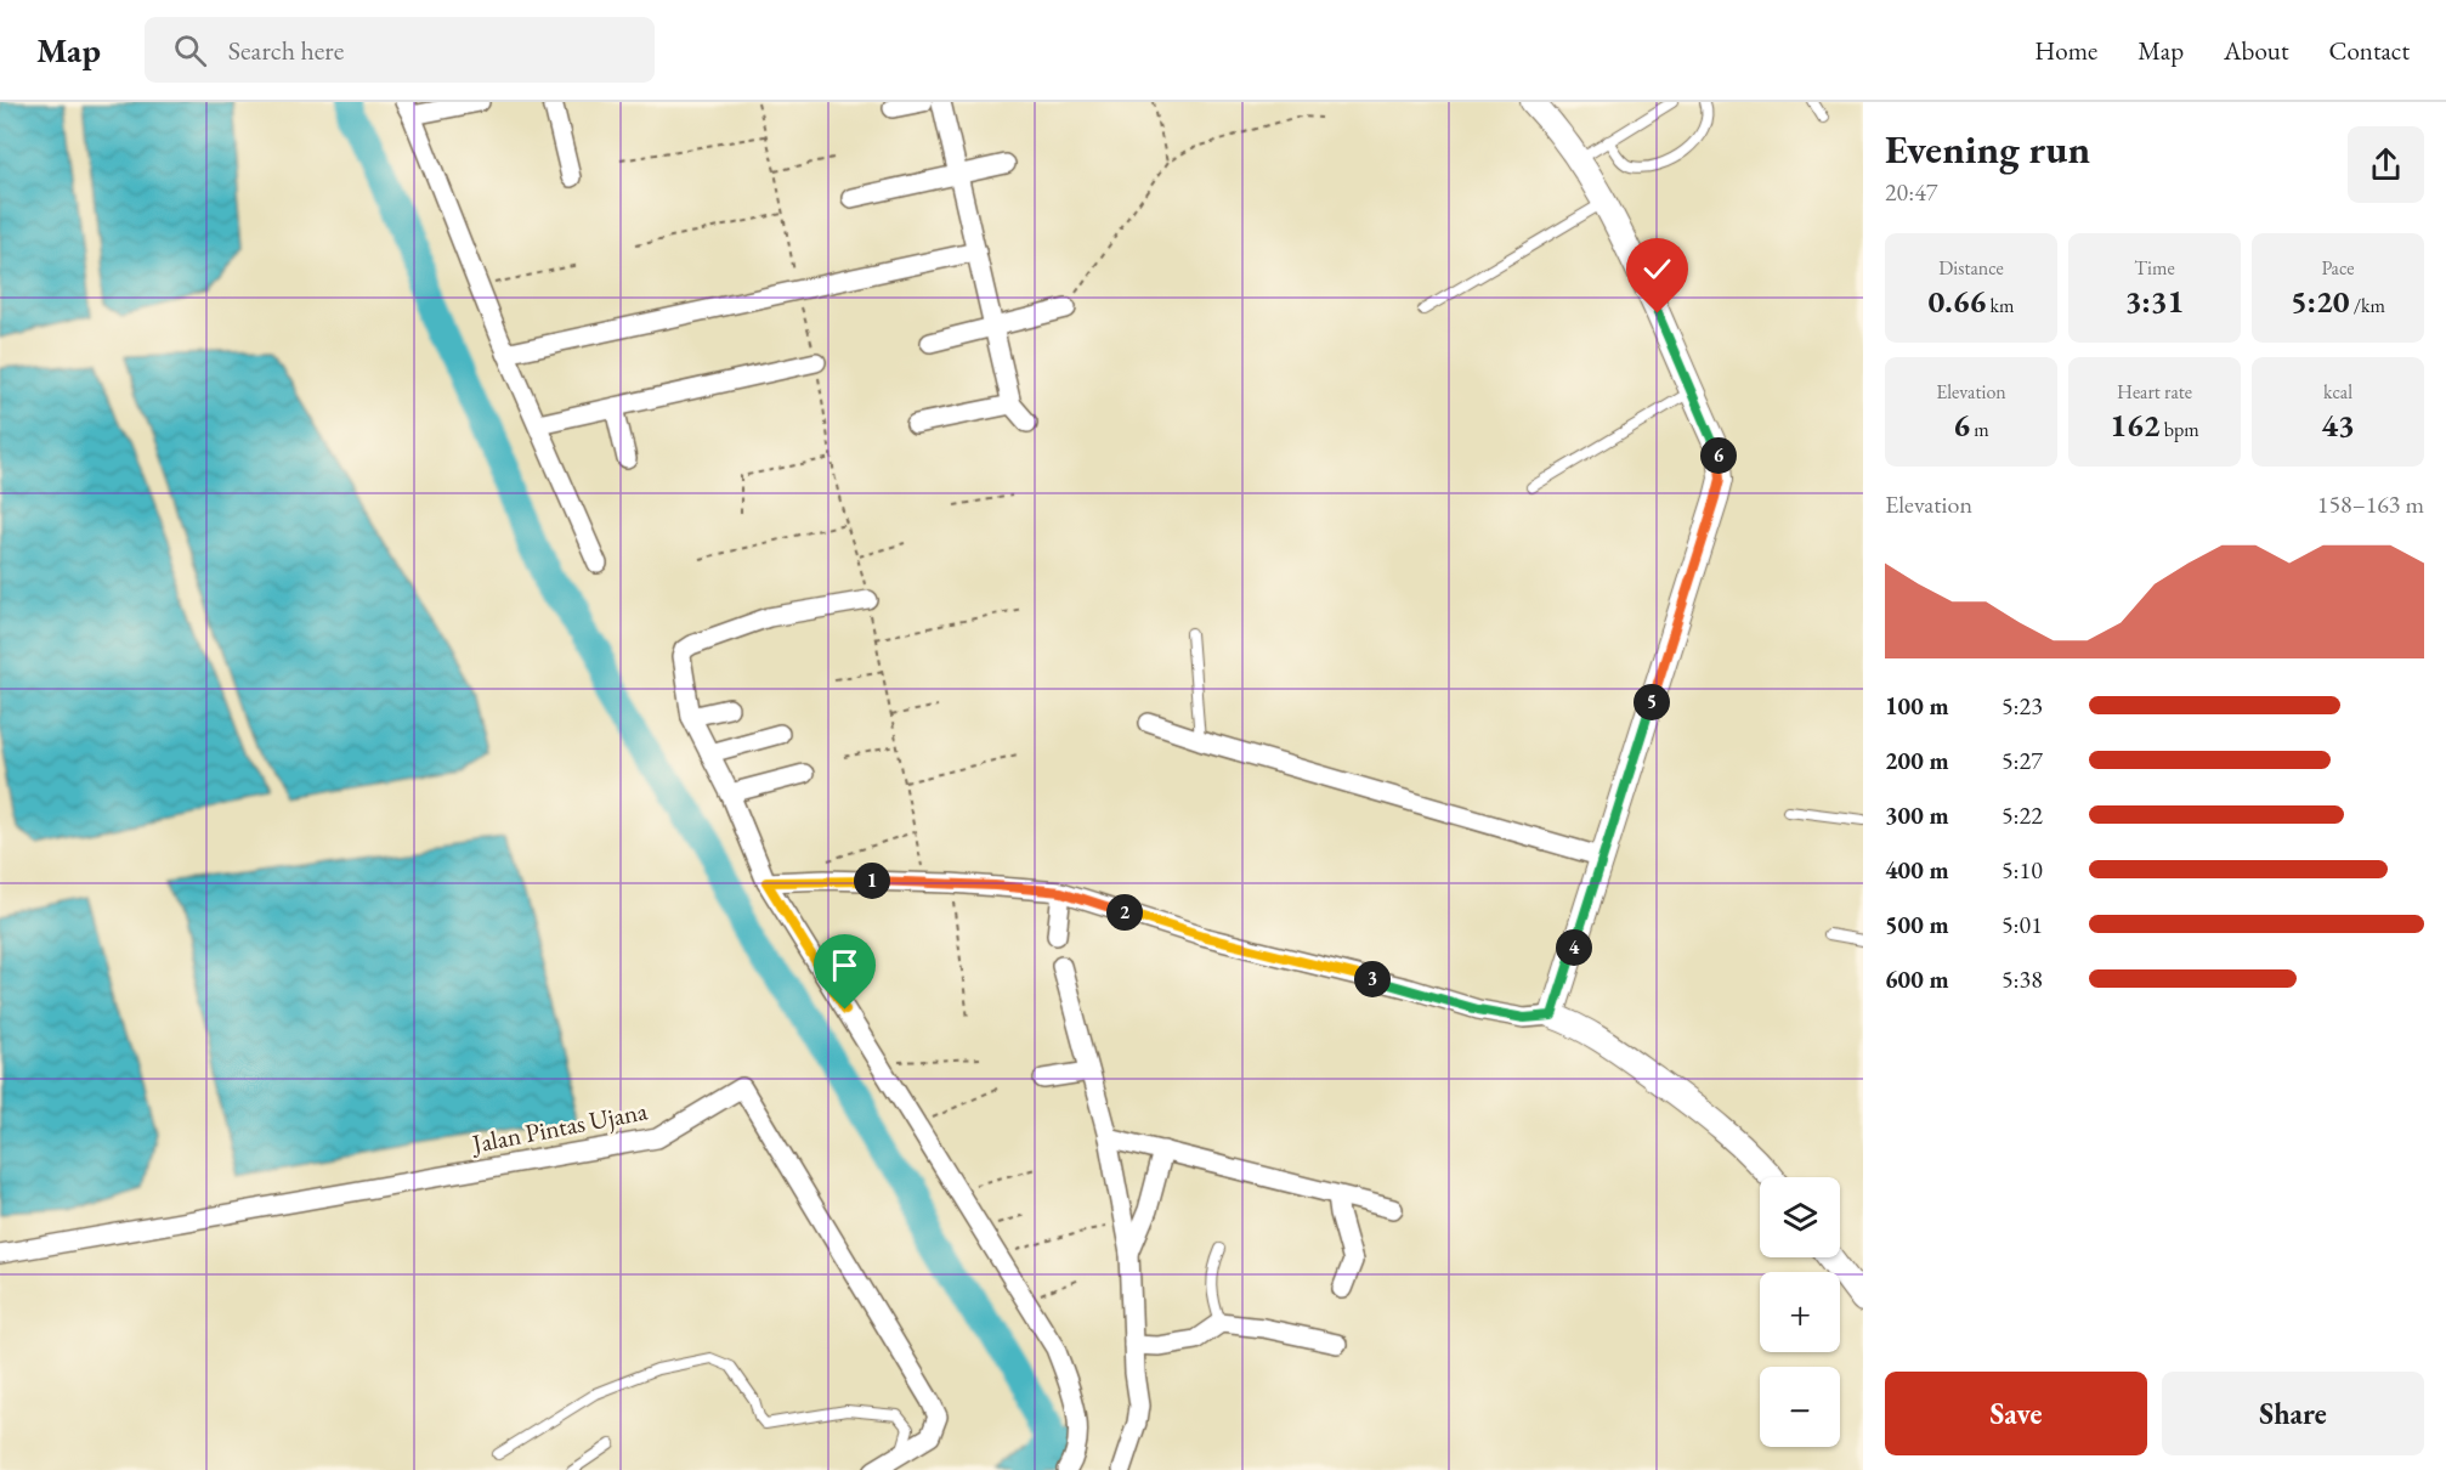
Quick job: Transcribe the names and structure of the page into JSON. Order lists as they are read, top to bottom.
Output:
{
  "streets": {
    "street": ["Jalan Pintas Ujana"]
  },
  "page": {
    "header": "Map",
    "search": "Search here",
    "nav": [
      "Home",
      "Map",
      "About",
      "Contact"
    ],
    "heading": ["Evening run", "20:47"],
    "stats": [
      ["Distance", "0.66 km"],
      ["Time", "3:31"],
      ["Pace", "5:20 /km"],
      ["Elevation", "6 m"],
      ["Heart rate", "162 bpm"],
      ["kcal", "43"]
    ],
    "pins": [
      "6",
      "5",
      "1",
      "2",
      "4",
      "3"
    ],
    "chart": ["Elevation", "158–163 m"],
    "list": [
      {
        "name": "100 m",
        "note": "5:23"
      },
      {
        "name": "200 m",
        "note": "5:27"
      },
      {
        "name": "300 m",
        "note": "5:22"
      },
      {
        "name": "400 m",
        "note": "5:10"
      },
      {
        "name": "500 m",
        "note": "5:01"
      },
      {
        "name": "600 m",
        "note": "5:38"
      }
    ],
    "map_buttons": ["+", "−"],
    "buttons": ["Save", "Share"]
  }
}
